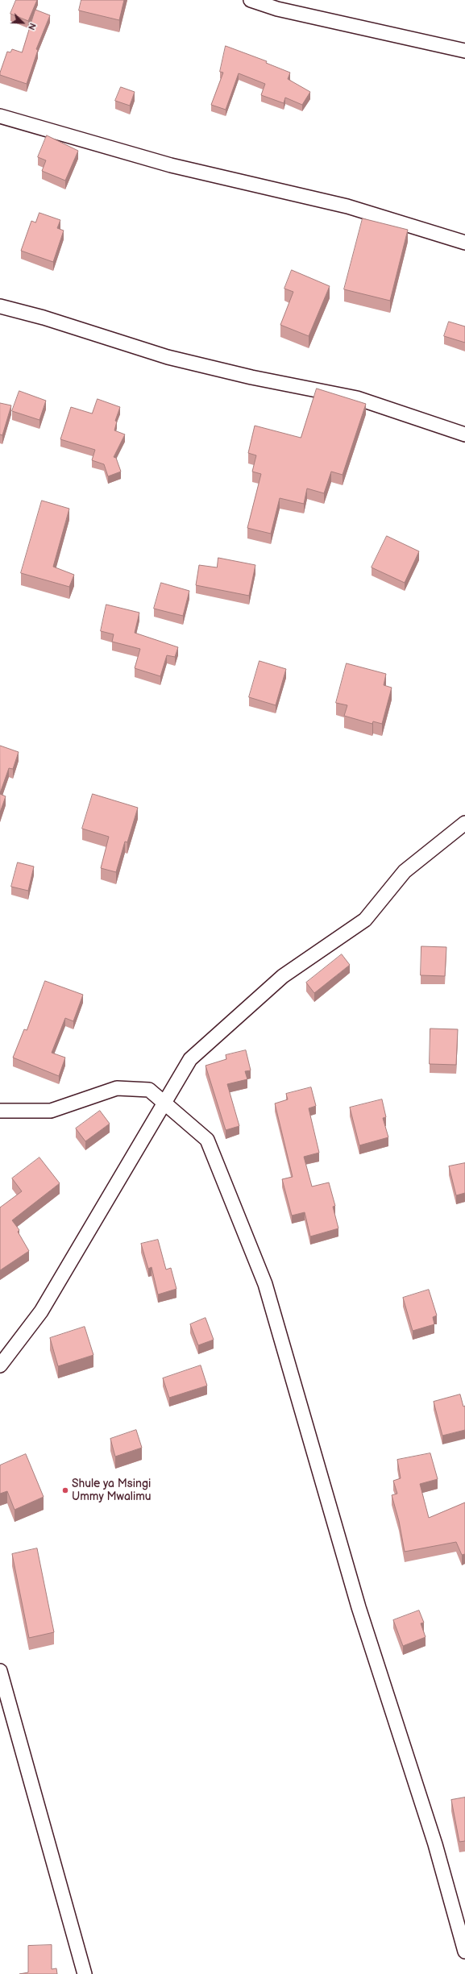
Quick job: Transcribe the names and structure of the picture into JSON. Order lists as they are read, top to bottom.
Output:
{
  "places": ["Shule ya Msingi Ummy Mwalimu"],
  "north": "bottom right"
}
